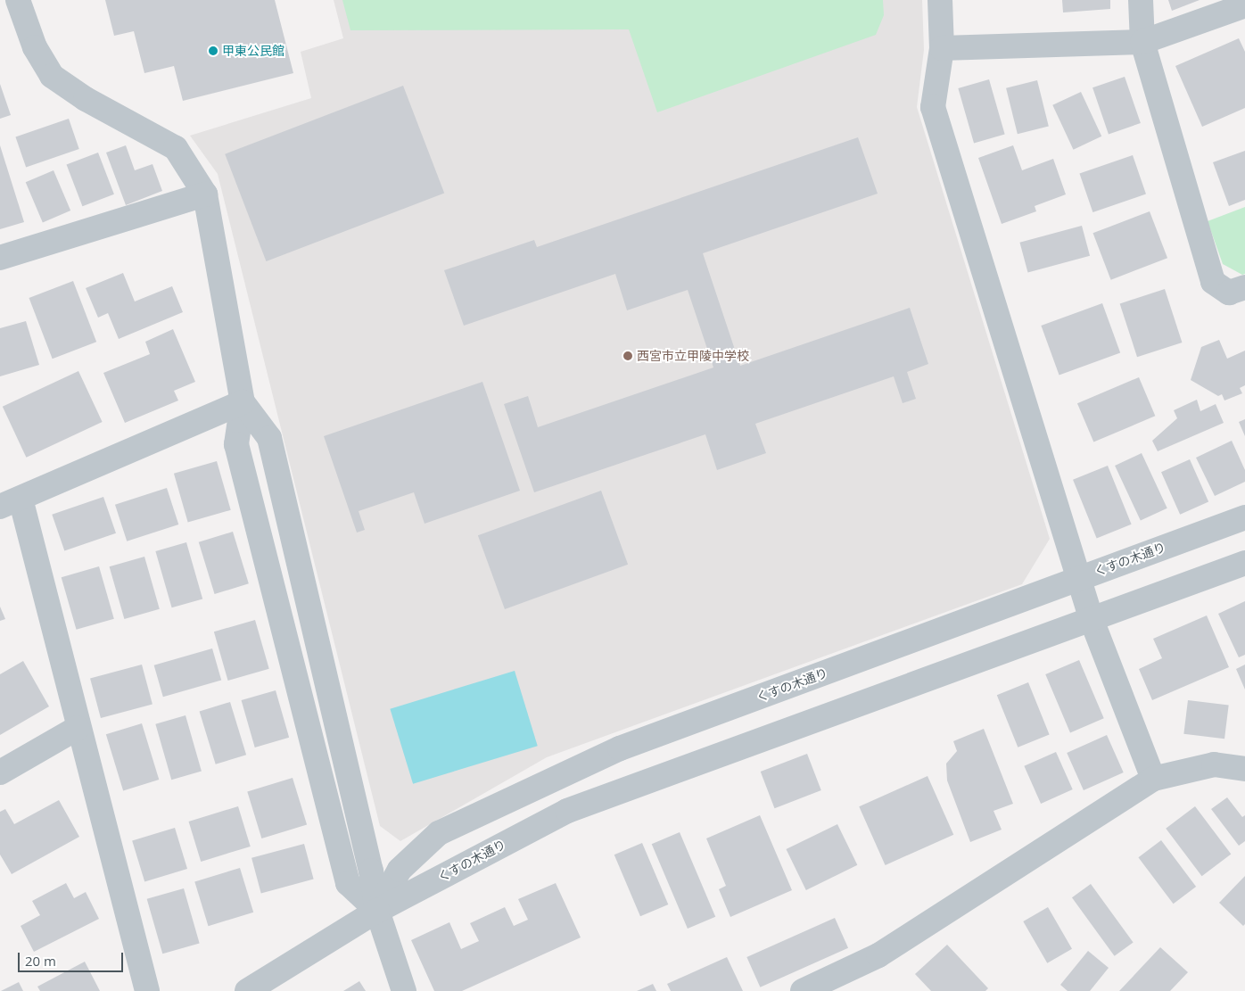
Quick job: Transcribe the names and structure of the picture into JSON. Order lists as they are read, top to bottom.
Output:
{
  "streets": {
    "street": ["くすの木通り"]
  },
  "places": ["甲東公民館", "西宮市立甲陵中学校"],
  "scale_bar": "20 m"
}
